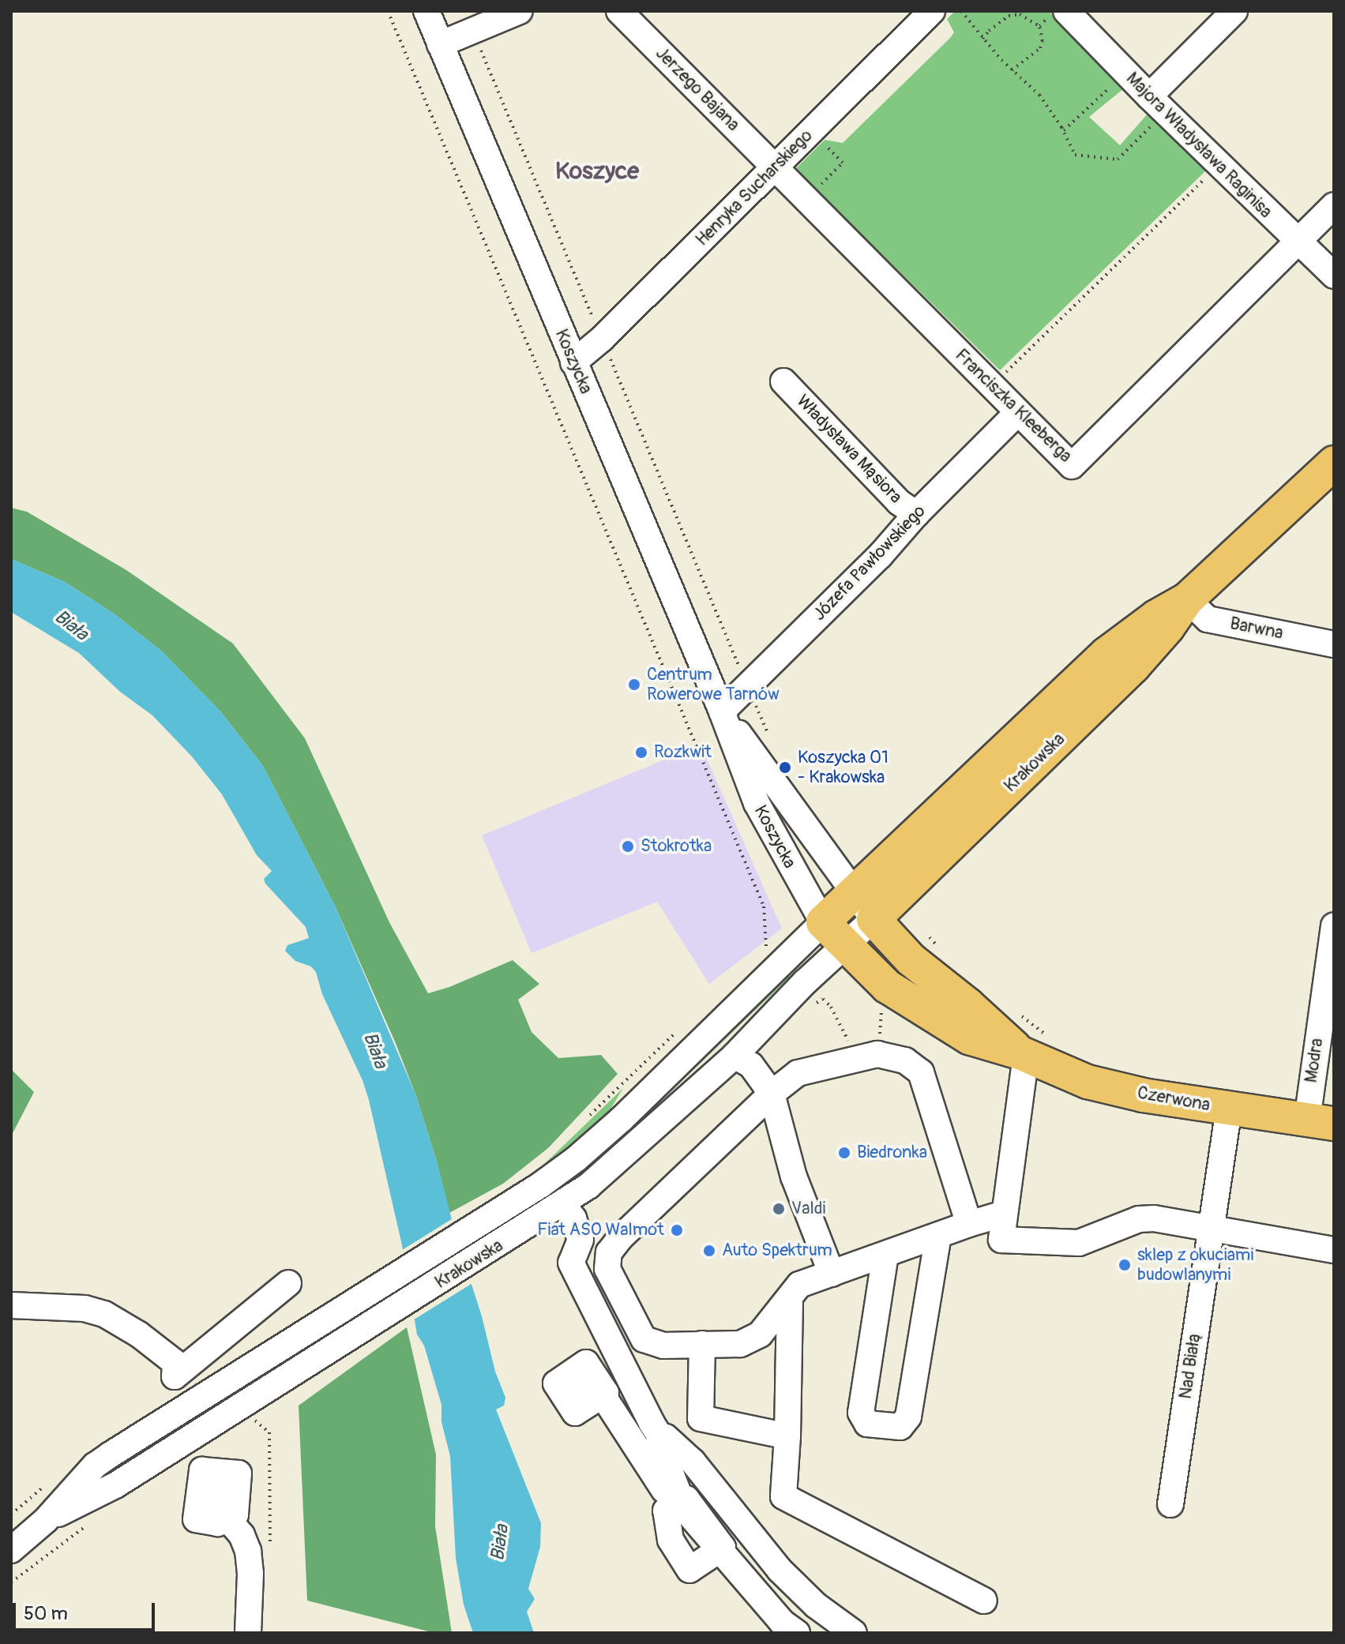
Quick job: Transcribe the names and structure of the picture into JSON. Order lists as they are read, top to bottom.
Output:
{
  "streets": {
    "main road": ["Krakowska", "Czerwona"],
    "street": [
      "Jerzego Bajana",
      "Majora Władysława Raginisa",
      "Henryka Sucharskiego",
      "Koszycka",
      "Franciszka Kleeberga",
      "Władysława Mąsiora",
      "Józefa Pawłowskiego",
      "Barwna",
      "Modra",
      "Nad Białą"
    ]
  },
  "crossings": [
    ["Jerzego Bajana", "Henryka Sucharskiego"],
    ["Jerzego Bajana", "Franciszka Kleeberga"],
    ["Majora Władysława Raginisa", "Franciszka Kleeberga"],
    ["Henryka Sucharskiego", "Koszycka"],
    ["Henryka Sucharskiego", "Franciszka Kleeberga"],
    ["Koszycka", "Józefa Pawłowskiego"],
    ["Koszycka", "Krakowska"],
    ["Koszycka", "Czerwona"],
    ["Franciszka Kleeberga", "Józefa Pawłowskiego"],
    ["Władysława Mąsiora", "Józefa Pawłowskiego"],
    ["Barwna", "Krakowska"],
    ["Krakowska", "Czerwona"],
    ["Modra", "Czerwona"],
    ["Czerwona", "Nad Białą"]
  ],
  "districts": ["Koszyce"],
  "water": ["Biała"],
  "places": [
    "Centrum Rowerowe Tarnów",
    "Rozkwit",
    "Koszycka 01 - Krakowska",
    "Stokrotka",
    "Biedronka",
    "Valdi",
    "Fiat ASO Walmot",
    "Auto Spektrum",
    "sklep z okuciami budowlanymi"
  ],
  "scale_bar": "50 m"
}
